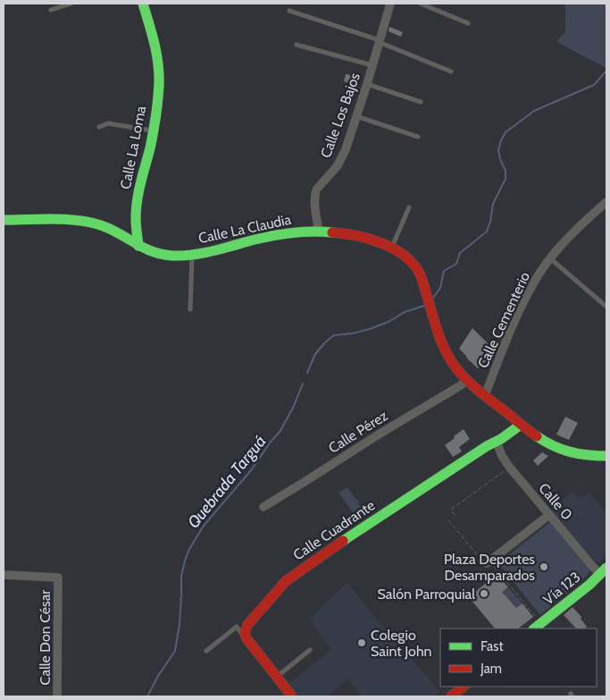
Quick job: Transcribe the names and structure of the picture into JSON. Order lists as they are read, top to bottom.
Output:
{
  "streets": {
    "street": [
      "Calle Los Bajos",
      "Calle La Loma",
      "Calle La Claudia",
      "Calle Cementerio",
      "Calle Pérez",
      "Calle 0",
      "Calle Cuadrante",
      "Vía 123",
      "Calle Don César"
    ]
  },
  "crossings": [
    ["Calle Los Bajos", "Calle La Claudia"],
    ["Calle La Loma", "Calle La Claudia"],
    ["Calle La Claudia", "Calle Cementerio"],
    ["Calle La Claudia", "Calle Pérez"],
    ["Calle La Claudia", "Calle Cuadrante"],
    ["Calle 0", "Calle Cuadrante"],
    ["Calle 0", "Vía 123"]
  ],
  "water": ["Quebrada Targuá"],
  "places": ["Plaza Deportes Desamparados", "Salón Parroquial", "Colegio Saint John"],
  "legend": ["Fast", "Jam"]
}
